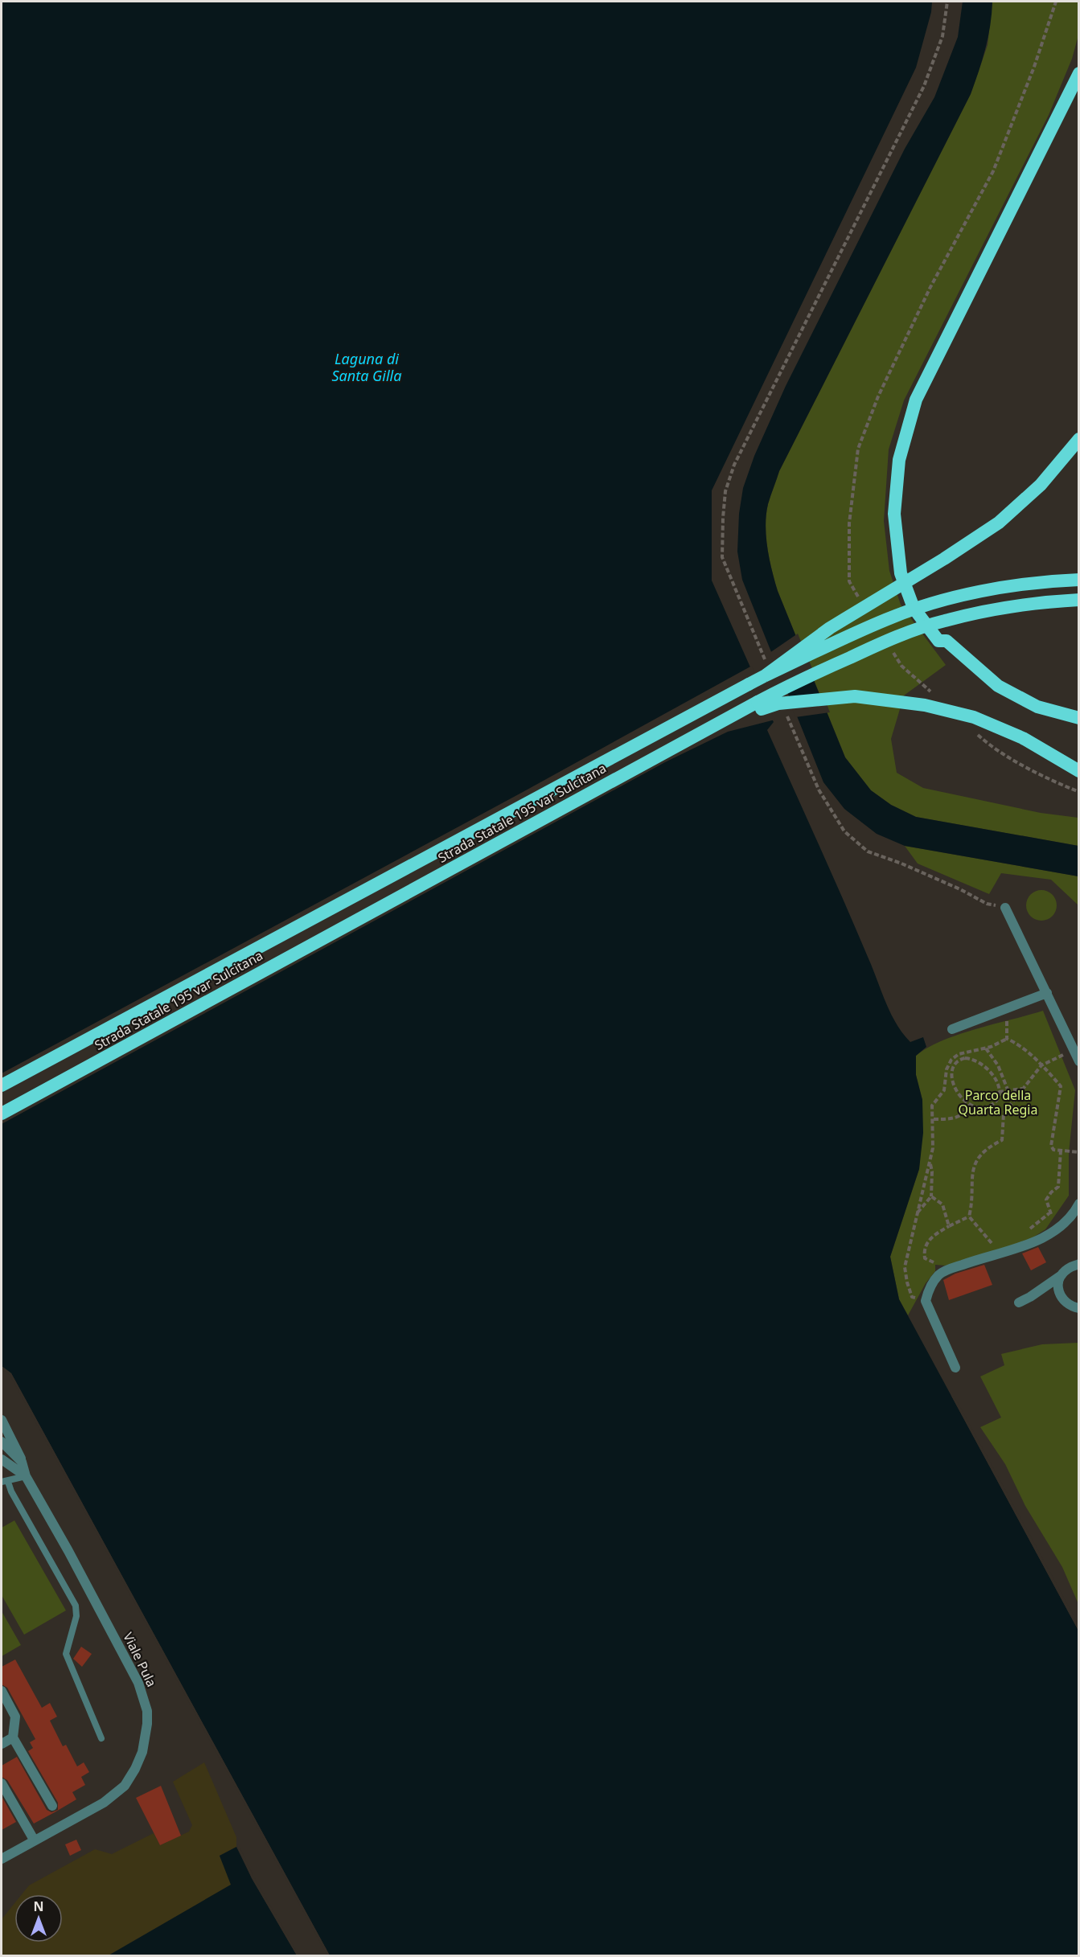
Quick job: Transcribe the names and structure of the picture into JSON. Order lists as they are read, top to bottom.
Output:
{
  "streets": {
    "highway": ["Strada Statale 195 var Sulcitana"],
    "street": ["Viale Pula"]
  },
  "water": ["Laguna di Santa Gilla"],
  "parks": ["Parco della Quarta Regia"],
  "north": "top"
}
